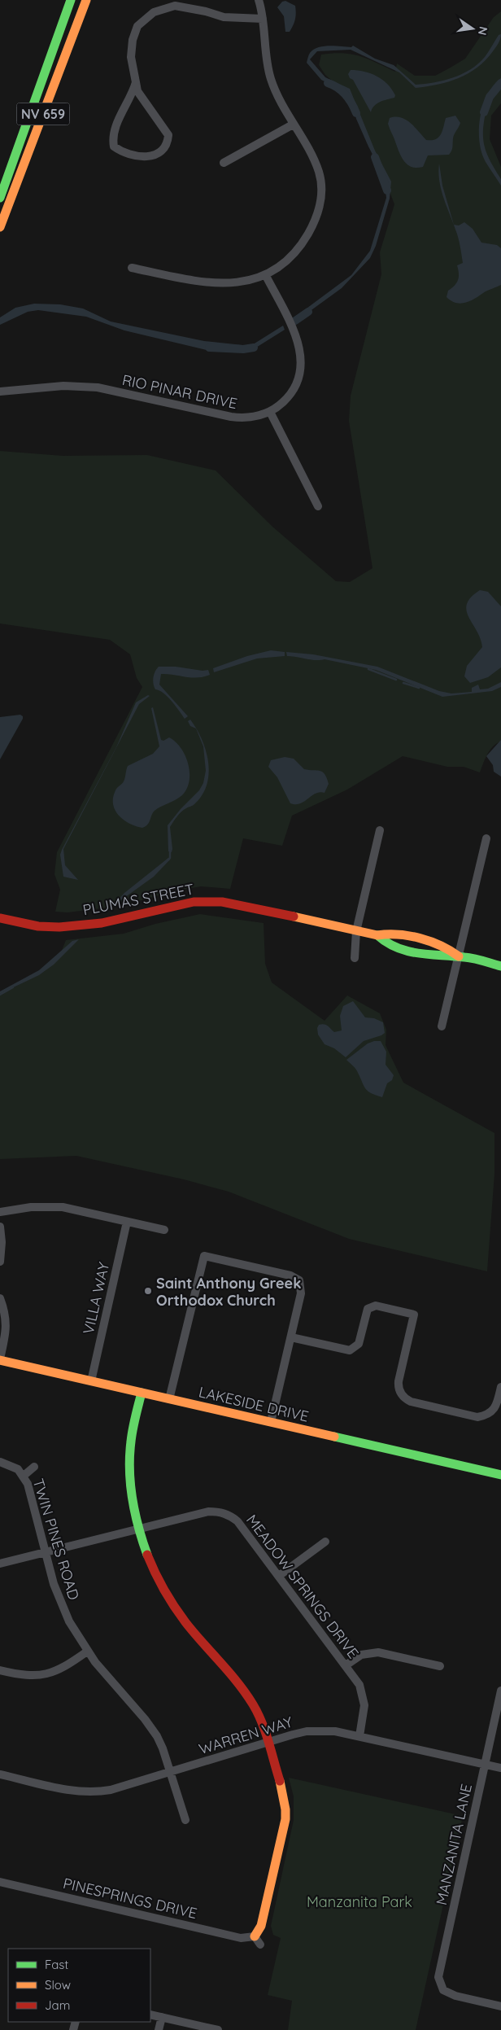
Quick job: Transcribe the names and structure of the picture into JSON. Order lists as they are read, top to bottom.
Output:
{
  "streets": {
    "street": [
      "NV 659",
      "RIO PINAR DRIVE",
      "PLUMAS STREET",
      "VILLA WAY",
      "LAKESIDE DRIVE",
      "TWIN PINES ROAD",
      "MEADOW SPRINGS DRIVE",
      "WARREN WAY",
      "MANZANITA LANE",
      "PINESPRINGS DRIVE"
    ]
  },
  "crossings": [
    ["VILLA WAY", "LAKESIDE DRIVE"],
    ["TWIN PINES ROAD", "MEADOW SPRINGS DRIVE"],
    ["TWIN PINES ROAD", "WARREN WAY"],
    ["MEADOW SPRINGS DRIVE", "WARREN WAY"],
    ["WARREN WAY", "MANZANITA LANE"]
  ],
  "parks": ["Manzanita Park"],
  "places": ["Saint Anthony Greek Orthodox Church"],
  "legend": ["Fast", "Slow", "Jam"],
  "north": "right"
}
